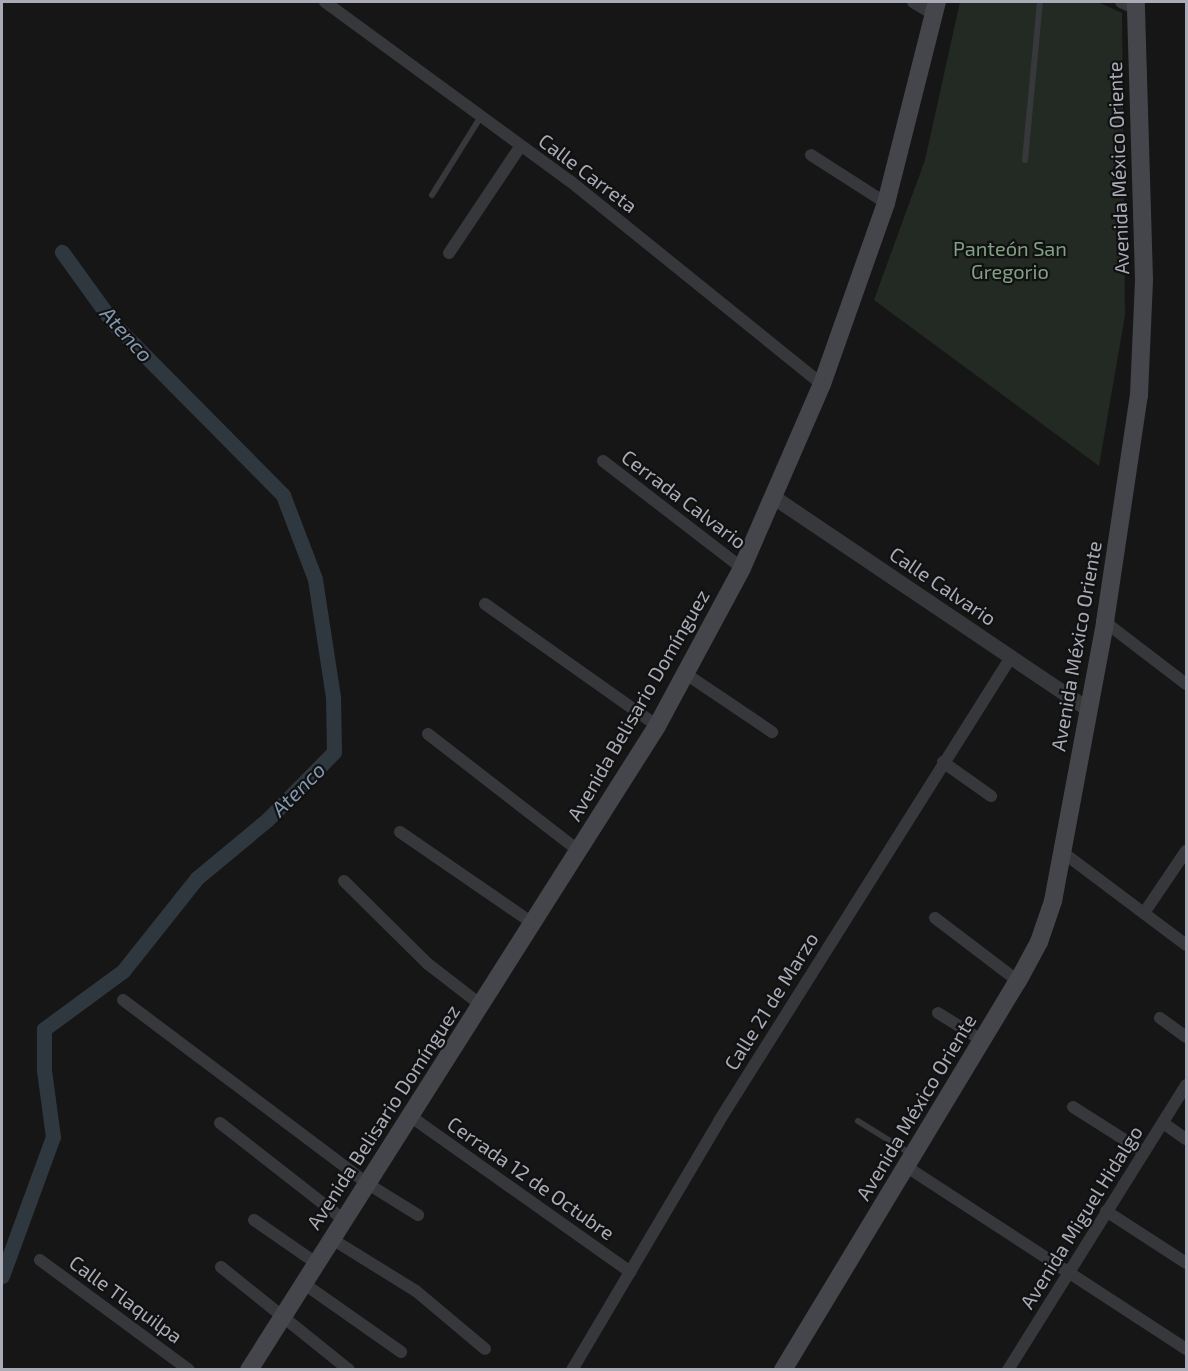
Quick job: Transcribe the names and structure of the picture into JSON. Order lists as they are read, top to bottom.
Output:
{
  "streets": {
    "main road": ["Avenida México Oriente", "Avenida Belisario Domínguez"],
    "street": [
      "Calle Carreta",
      "Cerrada Calvario",
      "Calle Calvario",
      "Calle 21 de Marzo",
      "Cerrada 12 de Octubre",
      "Avenida Miguel Hidalgo",
      "Calle Tlaquilpa"
    ]
  },
  "crossings": [
    ["Avenida México Oriente", "Calle Calvario"],
    ["Calle Carreta", "Avenida Belisario Domínguez"],
    ["Cerrada Calvario", "Avenida Belisario Domínguez"],
    ["Calle Calvario", "Avenida Belisario Domínguez"],
    ["Calle Calvario", "Calle 21 de Marzo"],
    ["Avenida Belisario Domínguez", "Cerrada 12 de Octubre"],
    ["Calle 21 de Marzo", "Cerrada 12 de Octubre"]
  ],
  "water": ["Atenco"],
  "parks": ["Panteón San Gregorio"]
}
